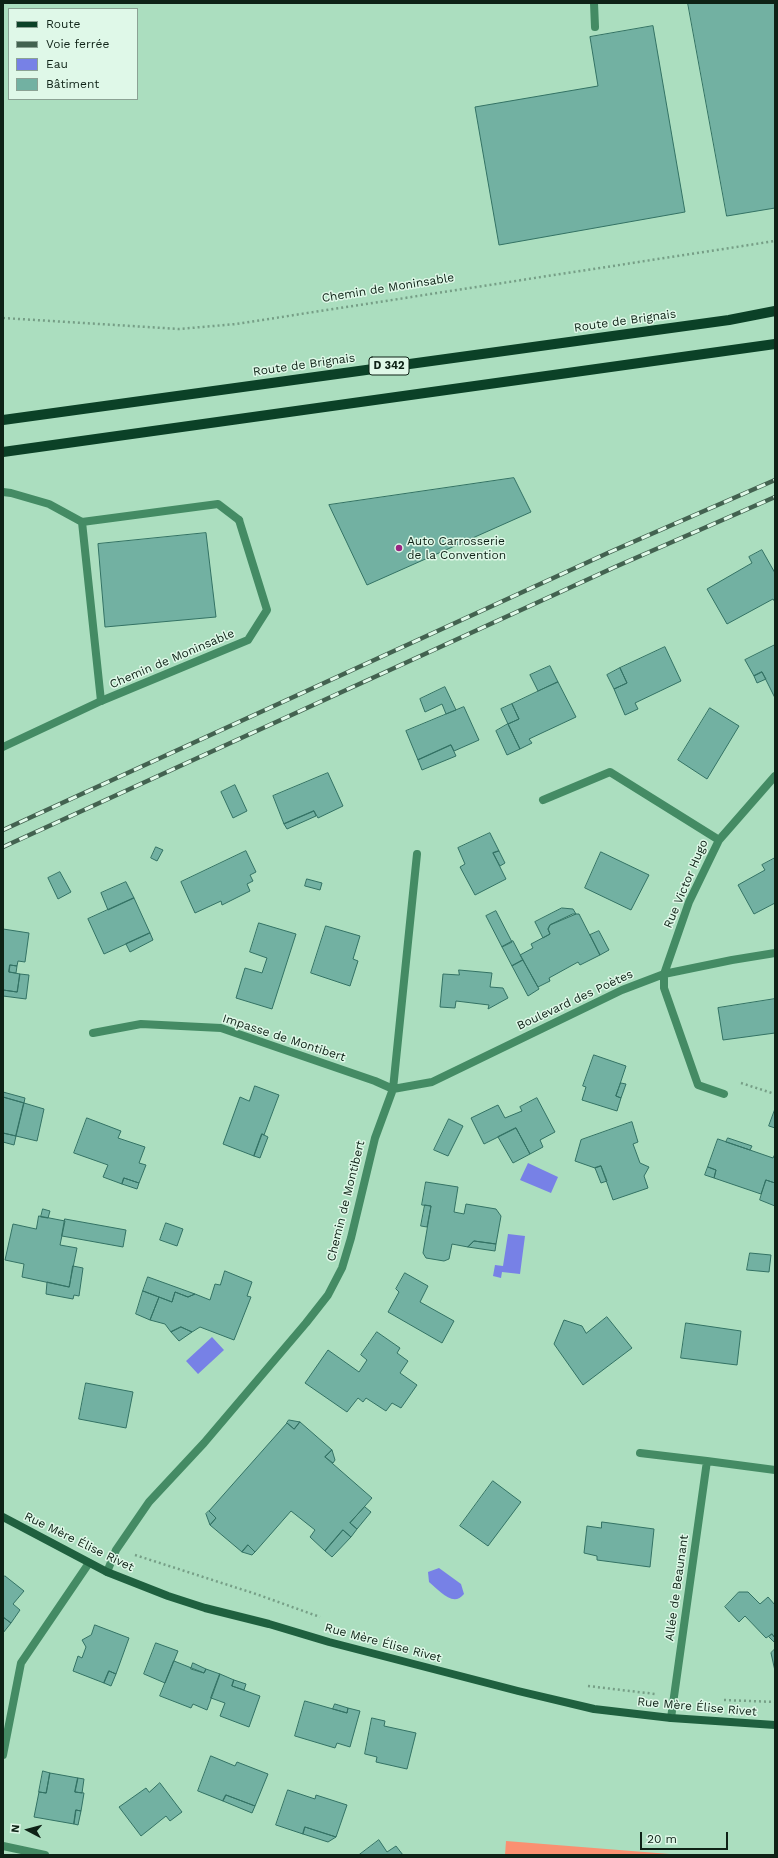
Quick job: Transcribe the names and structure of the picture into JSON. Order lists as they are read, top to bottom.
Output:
{
  "streets": {
    "main road": ["Route de Brignais", "D 342"],
    "street": [
      "Chemin de Moninsable",
      "Rue Victor Hugo",
      "Boulevard des Poètes",
      "Impasse de Montibert",
      "Chemin de Montibert",
      "Rue Mère Élise Rivet",
      "Allée de Beaunant"
    ]
  },
  "crossings": [
    ["Rue Victor Hugo", "Boulevard des Poètes"],
    ["Boulevard des Poètes", "Impasse de Montibert"],
    ["Boulevard des Poètes", "Chemin de Montibert"],
    ["Impasse de Montibert", "Chemin de Montibert"],
    ["Chemin de Montibert", "Rue Mère Élise Rivet"],
    ["Rue Mère Élise Rivet", "Allée de Beaunant"]
  ],
  "places": ["Auto Carrosserie de la Convention"],
  "legend": [
    "Route",
    "Voie ferrée",
    "Eau",
    "Bâtiment"
  ],
  "scale_bar": "20 m",
  "north": "left"
}
